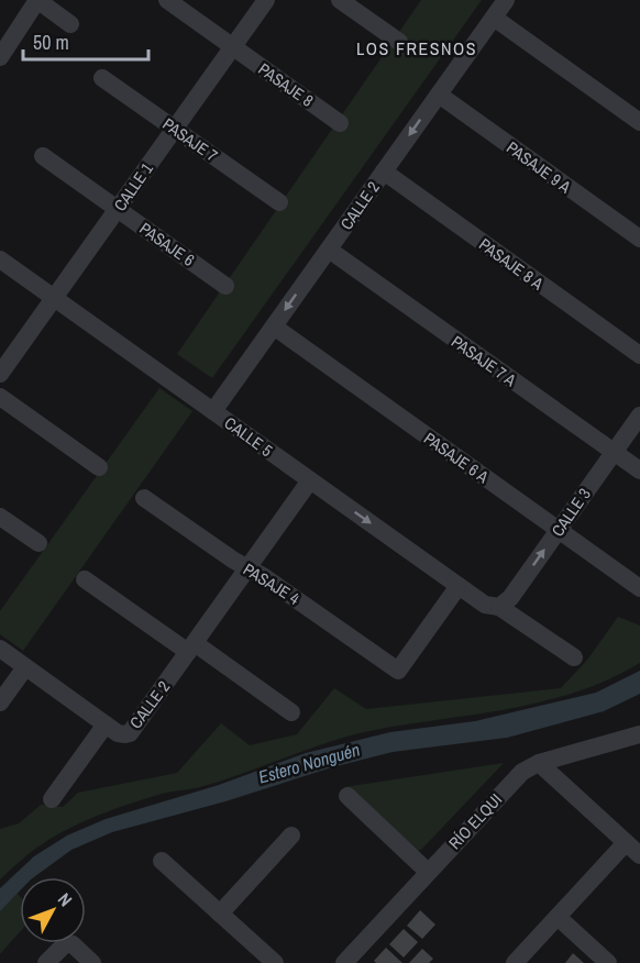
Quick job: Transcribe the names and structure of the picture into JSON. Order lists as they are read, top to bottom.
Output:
{
  "streets": {
    "street": [
      "PASAJE 8",
      "PASAJE 7",
      "PASAJE 9 A",
      "CALLE 1",
      "CALLE 2",
      "PASAJE 6",
      "PASAJE 8 A",
      "PASAJE 7 A",
      "CALLE 5",
      "PASAJE 6 A",
      "CALLE 3",
      "PASAJE 4",
      "RÍO ELQUI"
    ]
  },
  "crossings": [
    ["PASAJE 8", "CALLE 1"],
    ["PASAJE 7", "CALLE 1"],
    ["PASAJE 9 A", "CALLE 2"],
    ["CALLE 1", "PASAJE 6"],
    ["CALLE 1", "CALLE 5"],
    ["CALLE 2", "PASAJE 8 A"],
    ["CALLE 2", "PASAJE 7 A"],
    ["CALLE 2", "CALLE 5"],
    ["CALLE 2", "PASAJE 6 A"],
    ["CALLE 2", "PASAJE 4"],
    ["PASAJE 7 A", "CALLE 3"],
    ["CALLE 5", "CALLE 3"],
    ["CALLE 5", "PASAJE 4"],
    ["PASAJE 6 A", "CALLE 3"]
  ],
  "one_way": ["CALLE 3"],
  "districts": ["LOS FRESNOS"],
  "water": ["Estero Nonguén"],
  "scale_bar": "50 m",
  "north": "top right"
}
